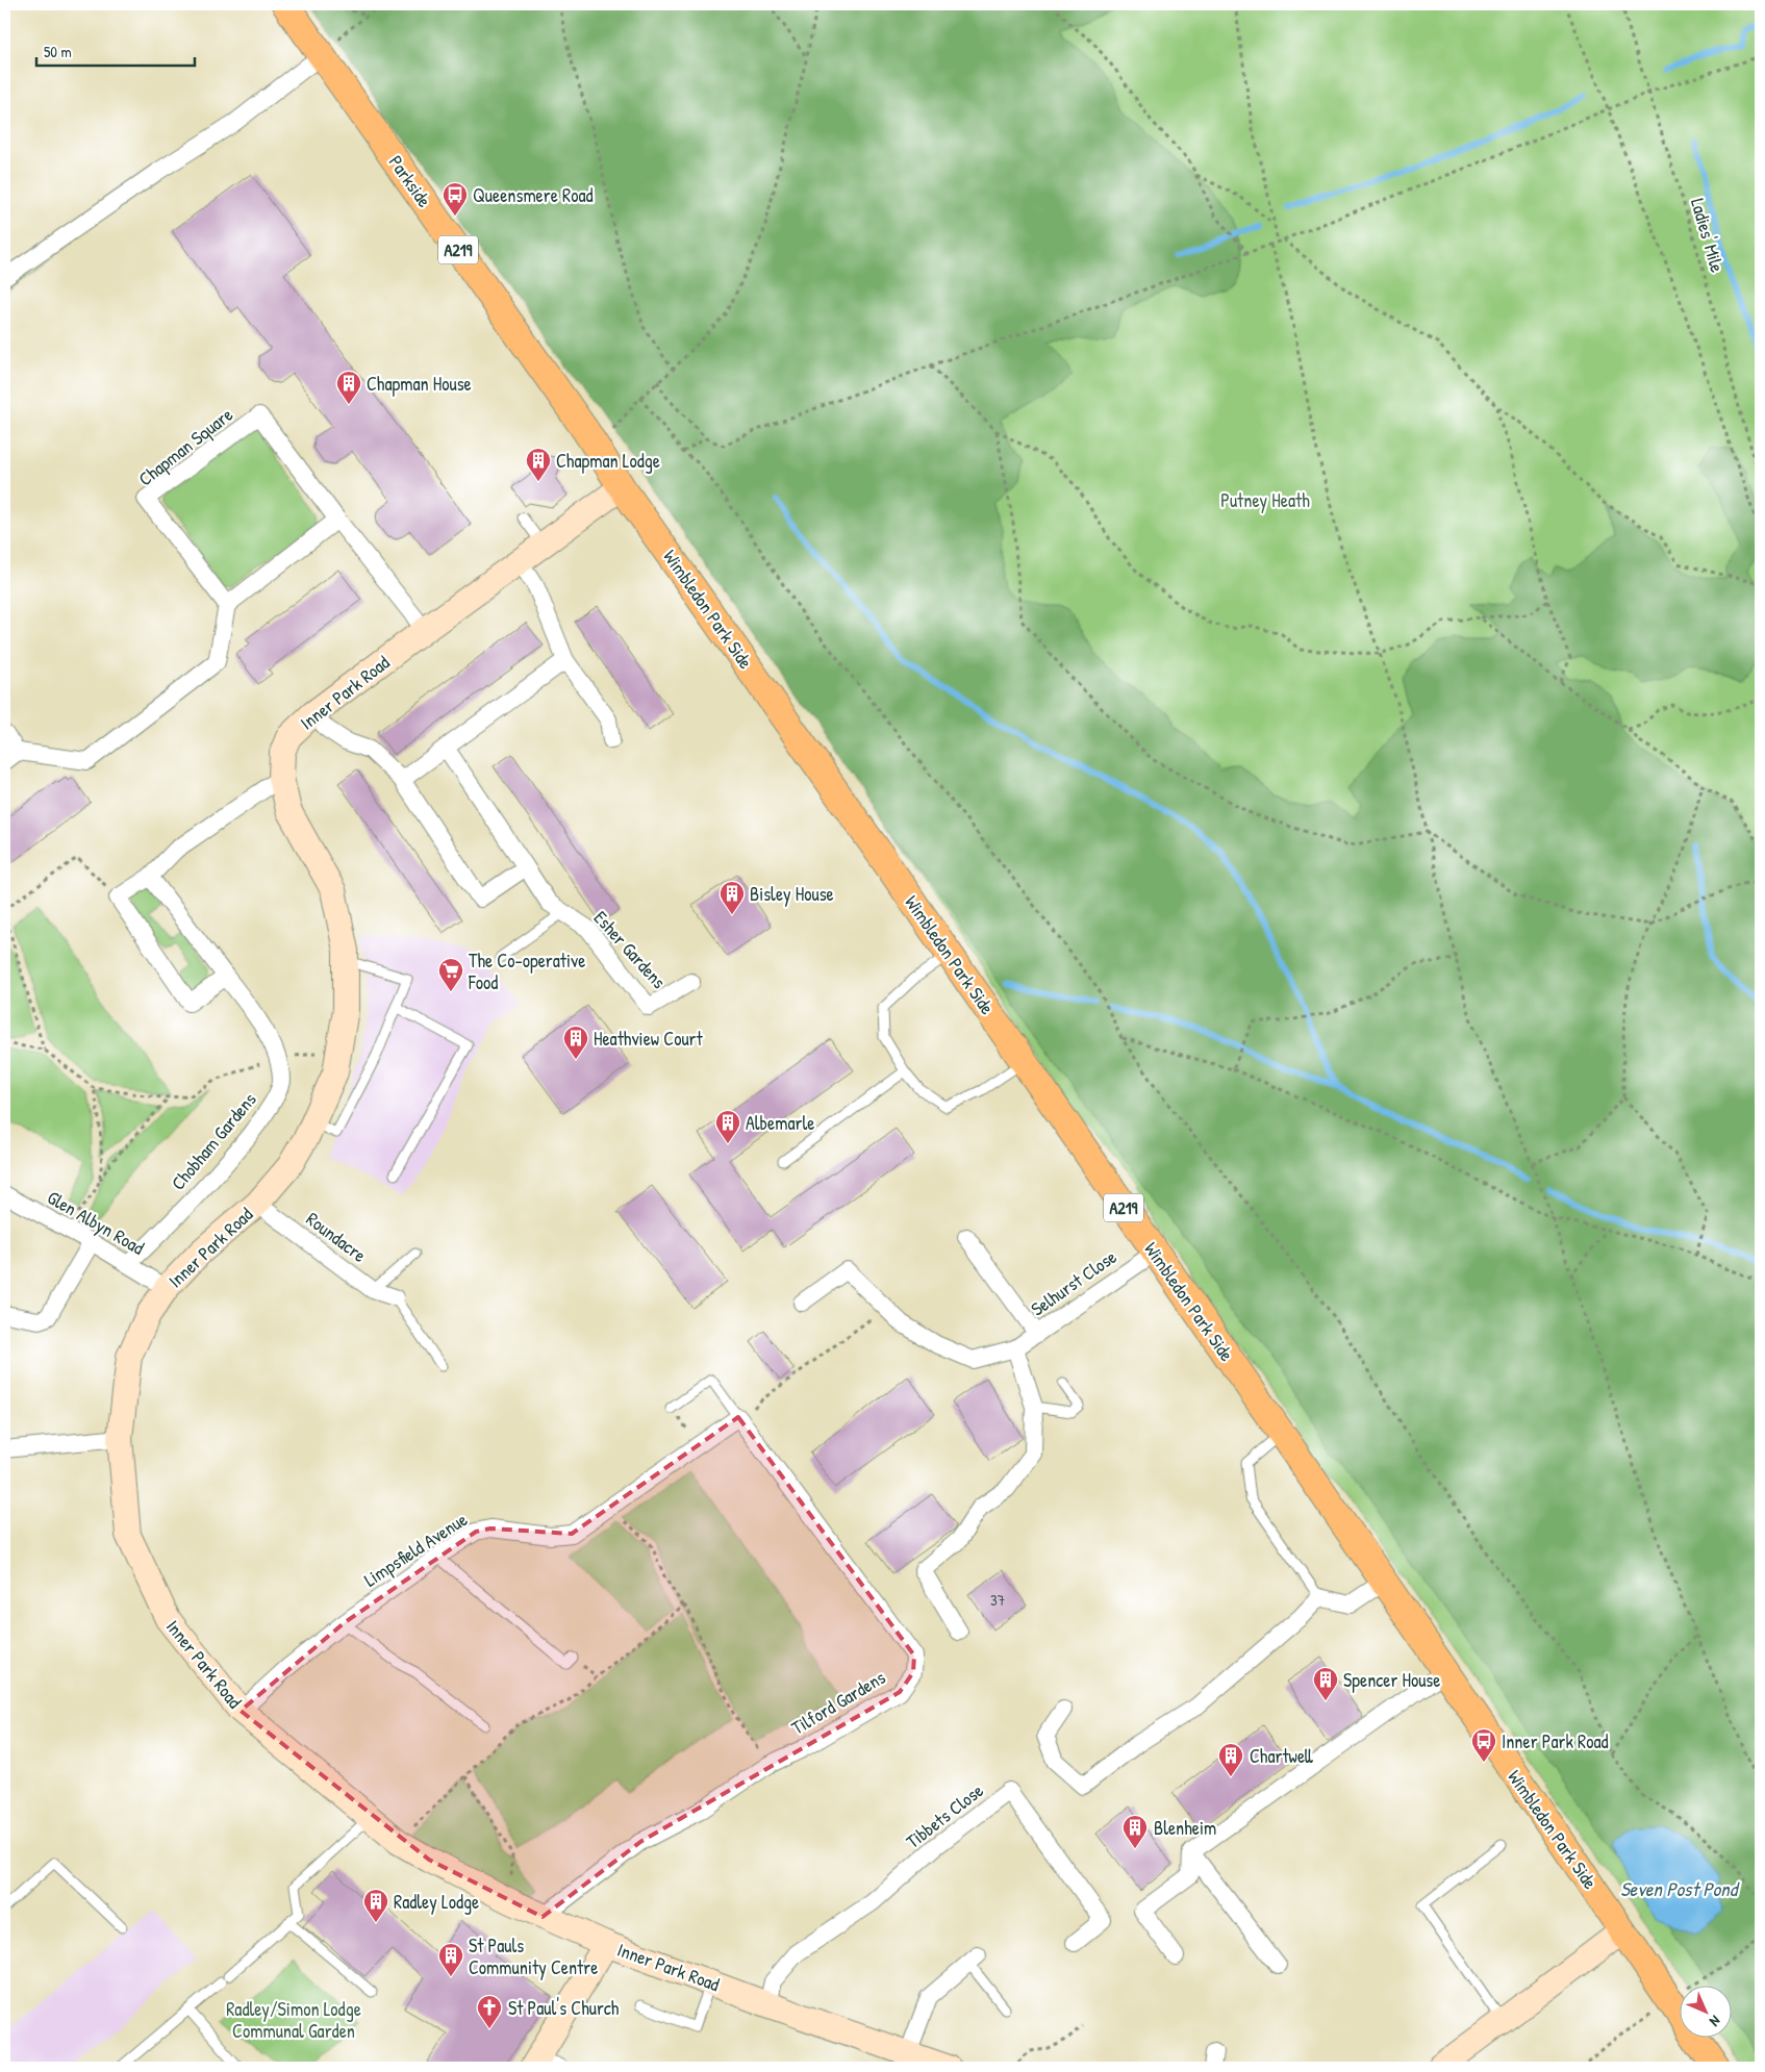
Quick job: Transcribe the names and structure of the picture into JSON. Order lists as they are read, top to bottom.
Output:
{
  "streets": {
    "main road": ["Parkside", "A219", "Wimbledon Park Side"],
    "street": [
      "Chapman Square",
      "Inner Park Road",
      "Esher Gardens",
      "Chobham Gardens",
      "Glen Albyn Road",
      "Roundacre",
      "Selhurst Close",
      "Limpsfield Avenue",
      "Tilford Gardens",
      "Tibbets Close"
    ],
    "path": ["Ladies' Mile"]
  },
  "crossings": [
    ["Parkside", "Wimbledon Park Side"],
    ["Parkside", "Inner Park Road"],
    ["Chapman Square", "Inner Park Road"],
    ["Wimbledon Park Side", "Inner Park Road"],
    ["Wimbledon Park Side", "Selhurst Close"],
    ["Inner Park Road", "Glen Albyn Road"],
    ["Inner Park Road", "Roundacre"],
    ["Inner Park Road", "Limpsfield Avenue"],
    ["Inner Park Road", "Tilford Gardens"],
    ["Inner Park Road", "Tibbets Close"],
    ["Chobham Gardens", "Glen Albyn Road"],
    ["Limpsfield Avenue", "Tilford Gardens"]
  ],
  "water": ["Seven Post Pond"],
  "parks": ["Putney Heath", "Radley/Simon Lodge Communal Garden"],
  "places": {
    "bus stop": ["Queensmere Road", "Inner Park Road"],
    "building": [
      "Chapman House",
      "Chapman Lodge",
      "Bisley House",
      "Heathview Court",
      "Albemarle",
      "Spencer House",
      "Chartwell",
      "Blenheim",
      "Radley Lodge",
      "St Pauls Community Centre"
    ],
    "supermarket": ["The Co-operative Food"],
    "church": ["St Paul's Church"]
  },
  "house_numbers": ["37"],
  "scale_bar": "50 m",
  "north": "bottom right"
}
